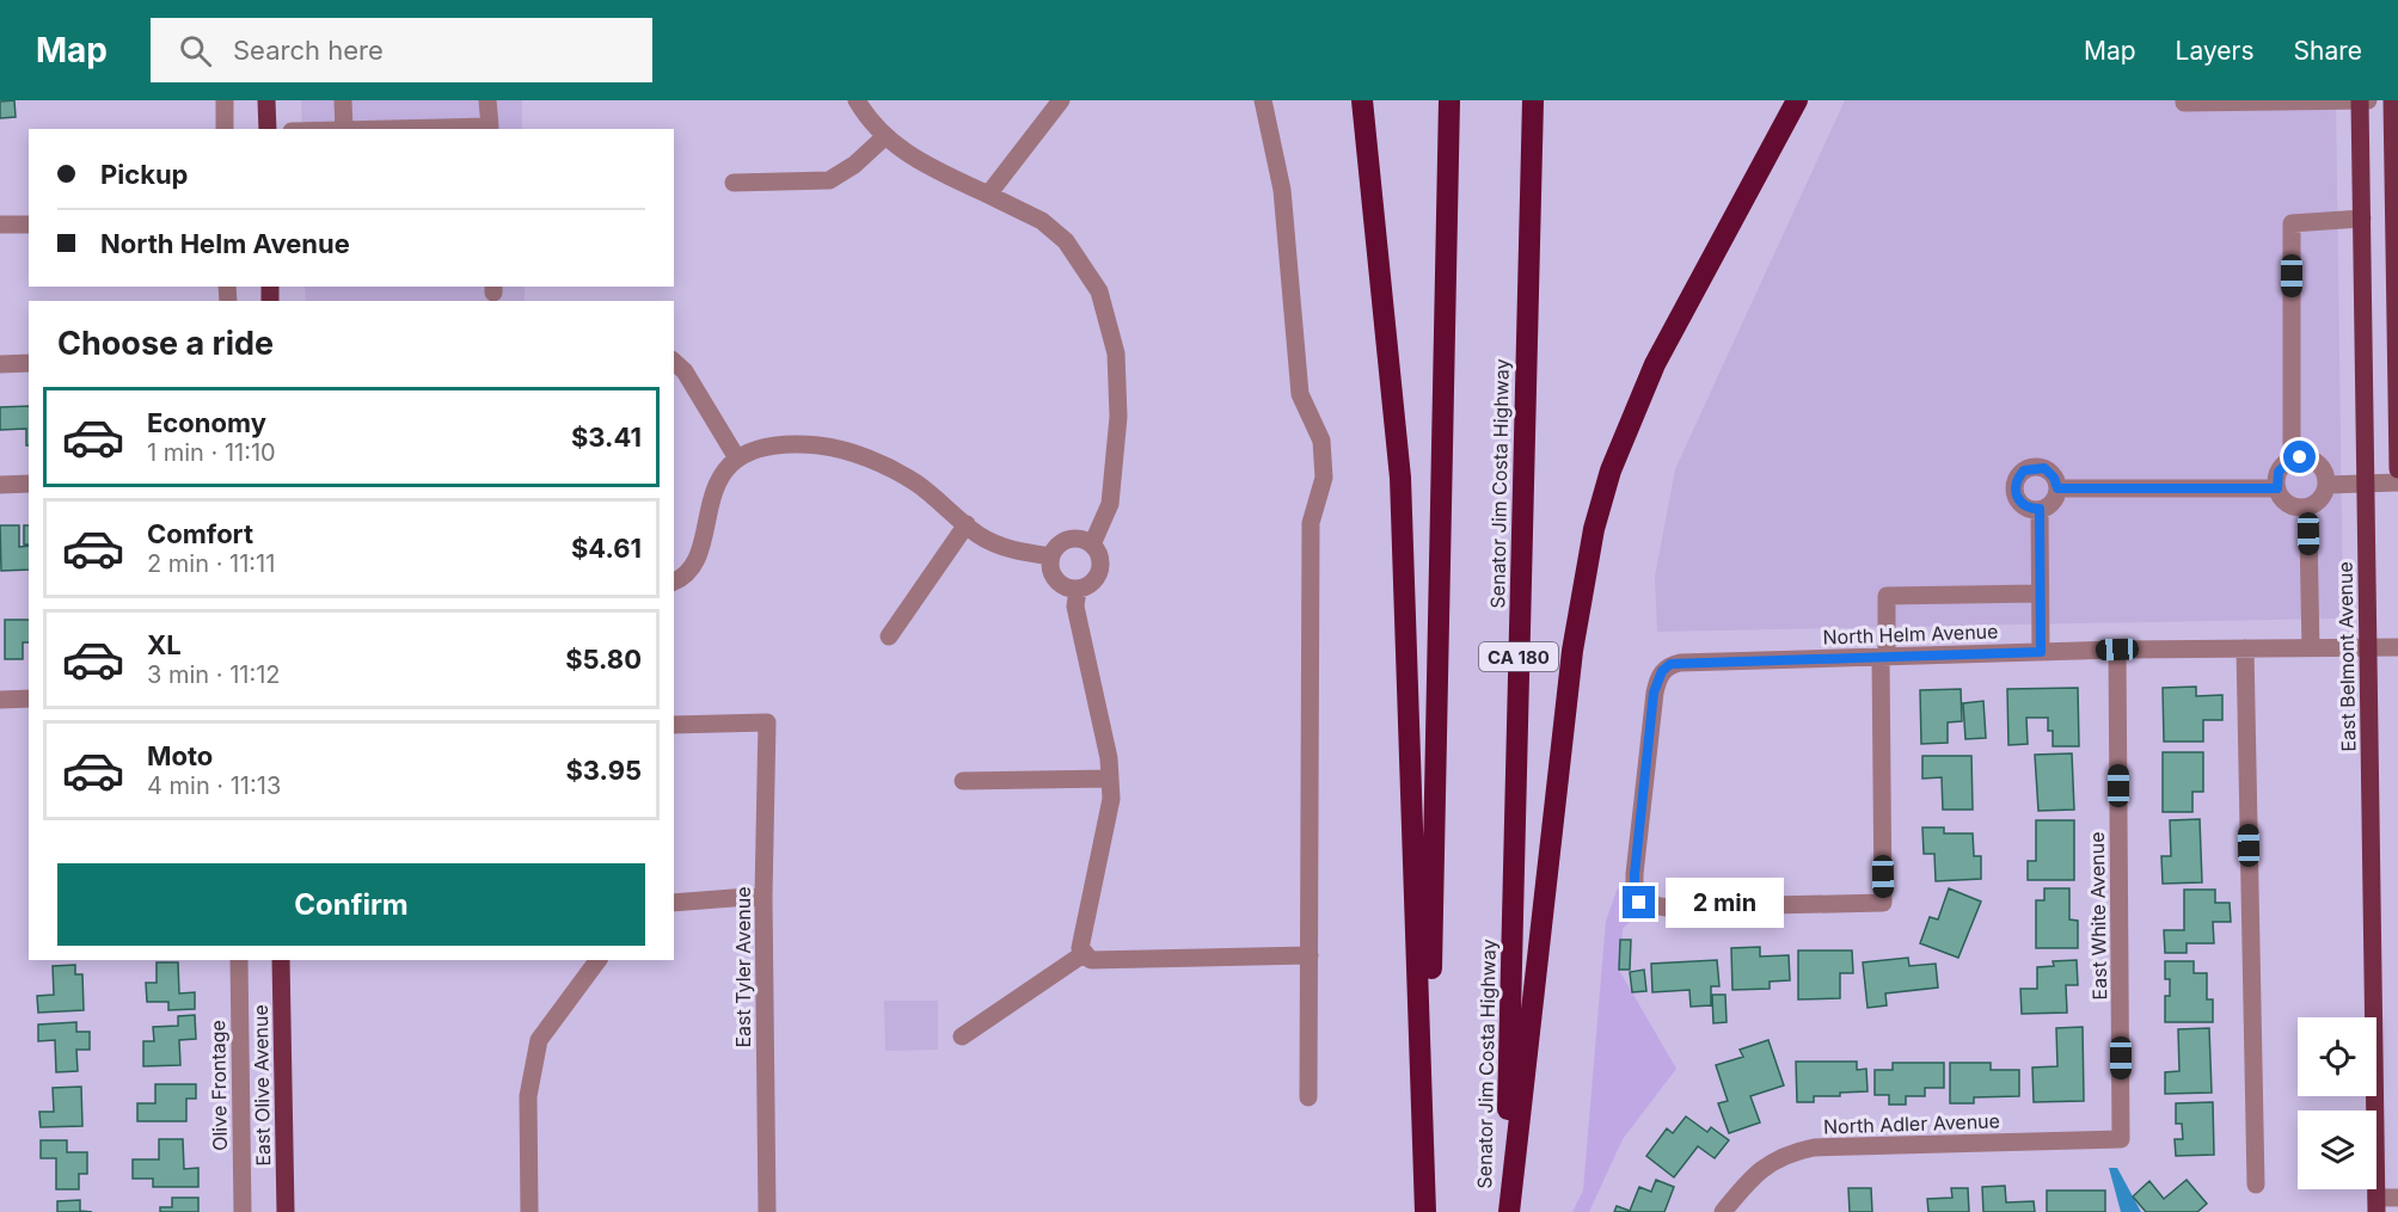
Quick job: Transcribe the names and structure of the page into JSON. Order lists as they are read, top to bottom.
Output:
{
  "streets": {
    "highway": ["Senator Jim Costa Highway", "CA 180"],
    "main road": ["East Belmont Avenue", "East Olive Avenue"],
    "street": [
      "North Helm Avenue",
      "East White Avenue",
      "East Tyler Avenue",
      "Olive Frontage",
      "North Adler Avenue"
    ]
  },
  "crossings": [
    ["North Helm Avenue", "East Belmont Avenue"],
    ["North Helm Avenue", "East White Avenue"],
    ["East White Avenue", "North Adler Avenue"]
  ],
  "page": {
    "header": "Map",
    "search": "Search here",
    "nav": ["Map", "Layers", "Share"],
    "banner": ["Pickup", "North Helm Avenue"],
    "heading": "Choose a ride",
    "list": [
      {
        "name": "Economy",
        "note": "1 min · 11:10",
        "value": "$3.41"
      },
      {
        "name": "Comfort",
        "note": "2 min · 11:11",
        "value": "$4.61"
      },
      {
        "name": "XL",
        "note": "3 min · 11:12",
        "value": "$5.80"
      },
      {
        "name": "Moto",
        "note": "4 min · 11:13",
        "value": "$3.95"
      }
    ],
    "buttons": "Confirm",
    "bubble": "2 min"
  }
}
